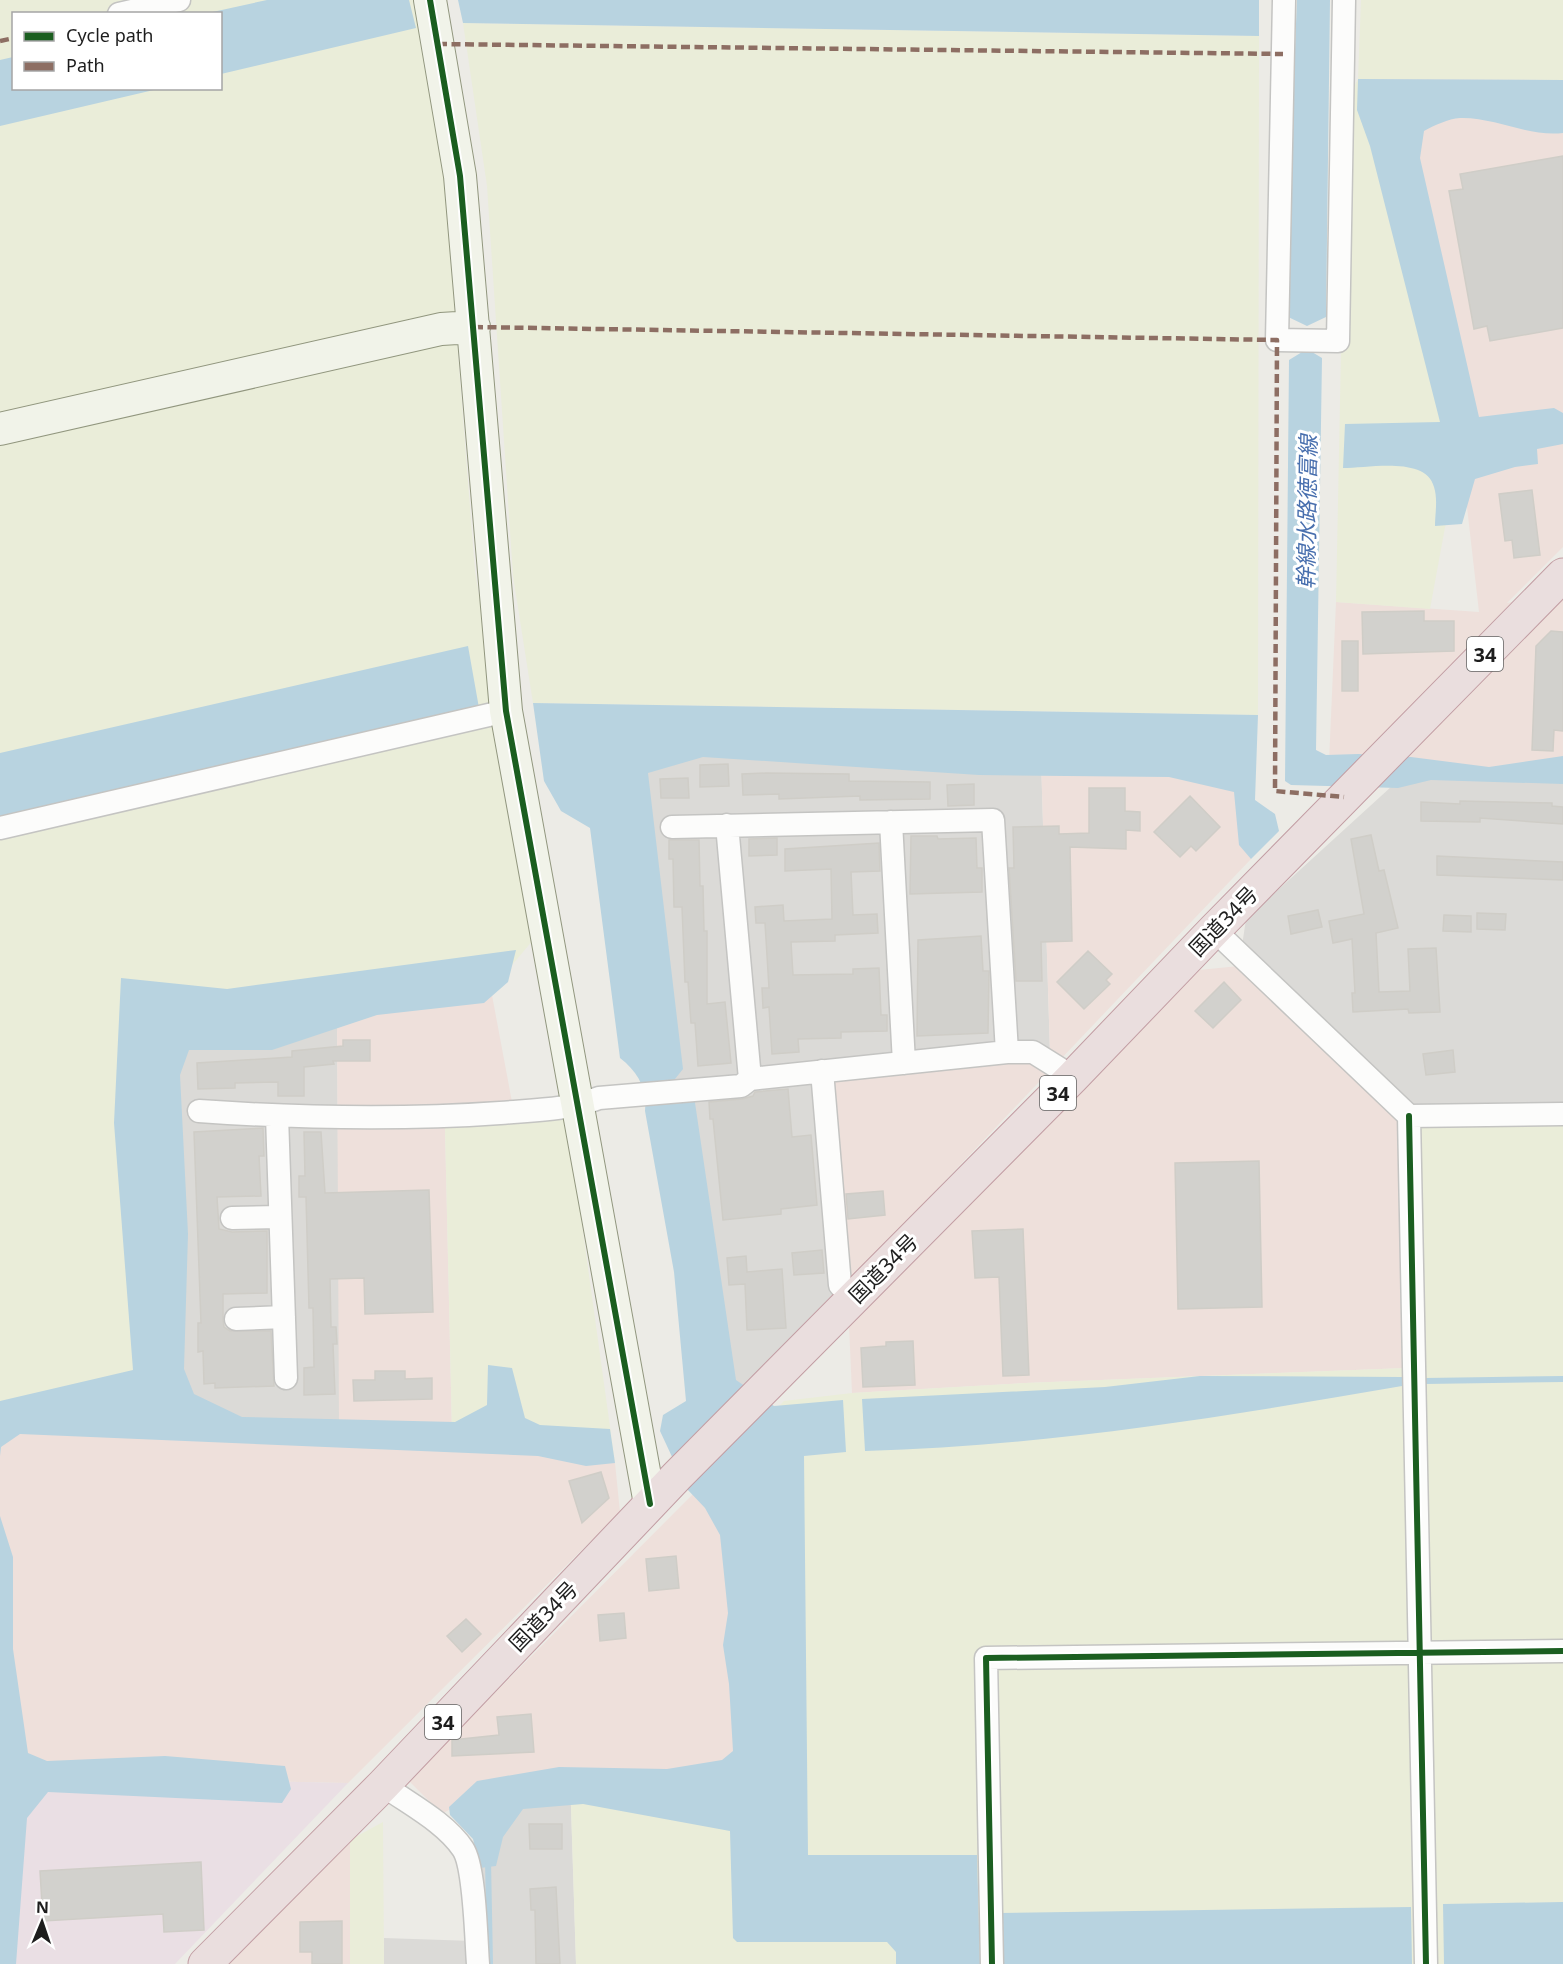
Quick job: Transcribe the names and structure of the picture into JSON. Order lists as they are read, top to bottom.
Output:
{
  "streets": {
    "highway": ["34", "国道34号"]
  },
  "water": ["幹線水路徳富線"],
  "legend": ["Cycle path", "Path"],
  "north": "top"
}
